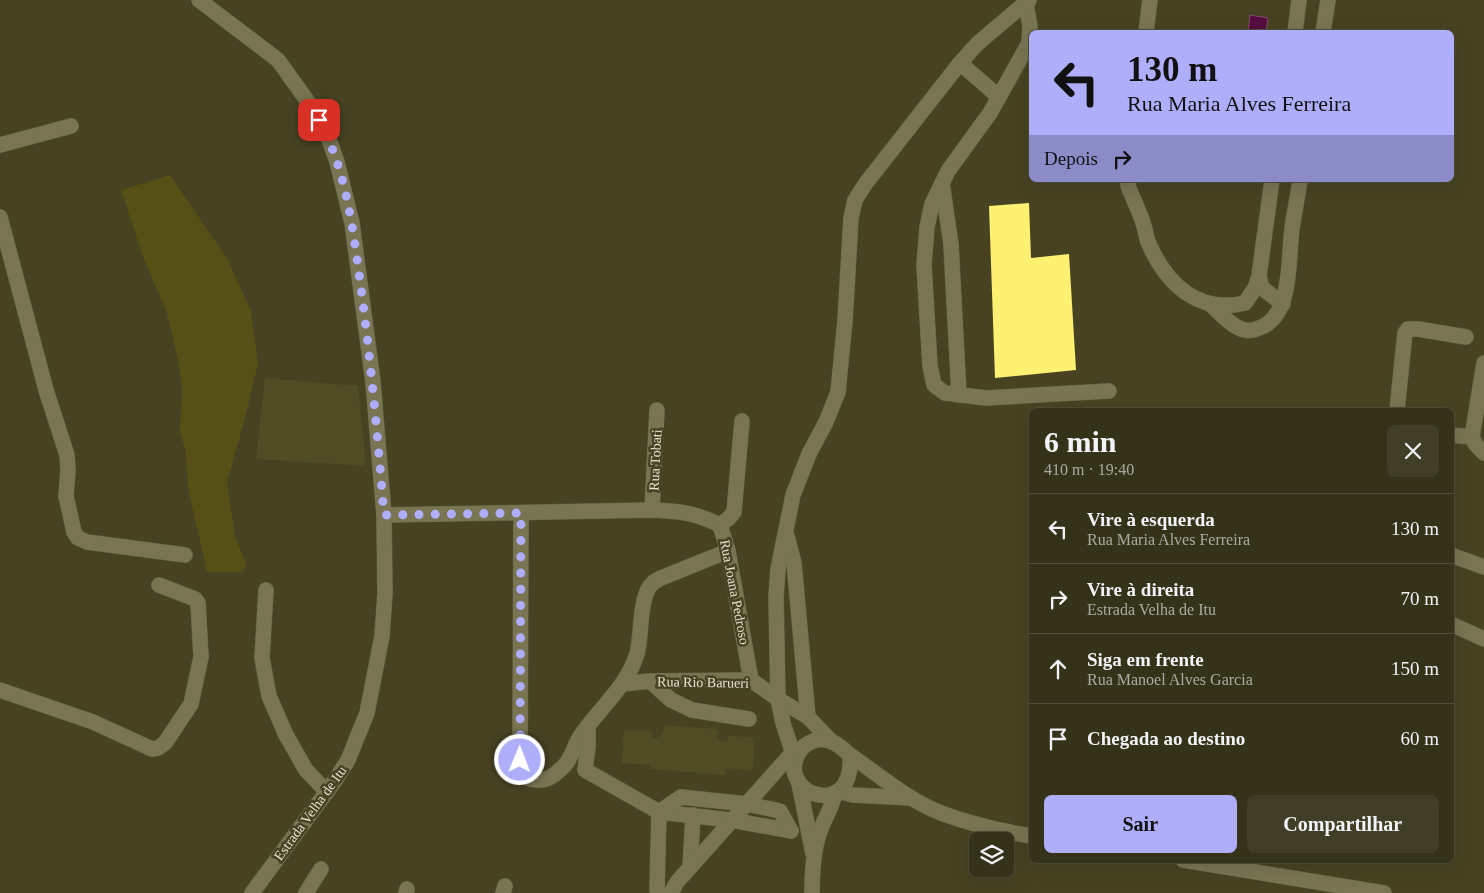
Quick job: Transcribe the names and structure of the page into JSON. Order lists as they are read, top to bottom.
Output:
{
  "streets": {
    "street": [
      "Rua Tobati",
      "Rua Joana Pedroso",
      "Rua Rio Barueri",
      "Estrada Velha de Itu"
    ]
  },
  "crossings": [
    ["Rua Joana Pedroso", "Rua Rio Barueri"]
  ],
  "page": {
    "turn": ["130 m", "Rua Maria Alves Ferreira"],
    "then": "Depois",
    "heading": ["6 min", "410 m · 19:40"],
    "list": [
      {
        "name": "Vire à esquerda",
        "note": "Rua Maria Alves Ferreira",
        "value": "130 m"
      },
      {
        "name": "Vire à direita",
        "note": "Estrada Velha de Itu",
        "value": "70 m"
      },
      {
        "name": "Siga em frente",
        "note": "Rua Manoel Alves Garcia",
        "value": "150 m"
      },
      {
        "name": "Chegada ao destino",
        "value": "60 m"
      }
    ],
    "buttons": ["Sair", "Compartilhar"]
  }
}
